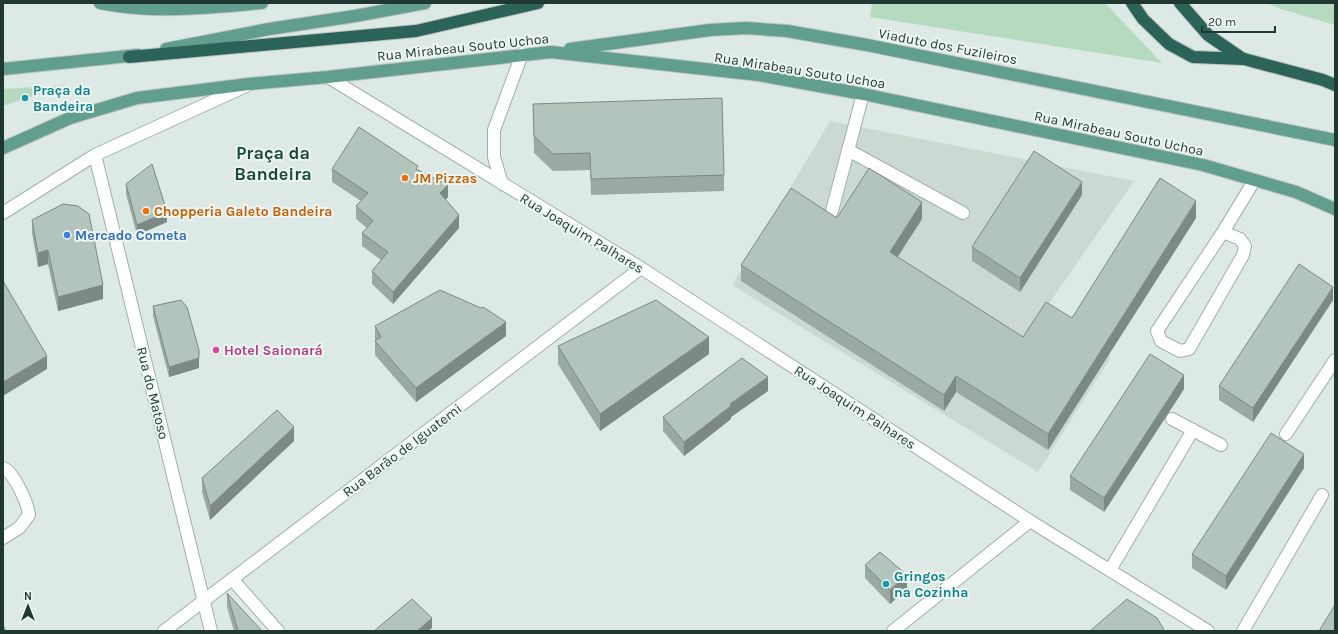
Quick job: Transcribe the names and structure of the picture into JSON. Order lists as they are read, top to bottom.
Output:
{
  "streets": {
    "main road": ["Viaduto dos Fuzileiros", "Rua Mirabeau Souto Uchoa"],
    "street": ["Rua Joaquim Palhares", "Rua do Matoso", "Rua Barão de Iguatemi"]
  },
  "crossings": [
    ["Viaduto dos Fuzileiros", "Rua Mirabeau Souto Uchoa"],
    ["Rua Mirabeau Souto Uchoa", "Rua Joaquim Palhares"],
    ["Rua Joaquim Palhares", "Rua Barão de Iguatemi"],
    ["Rua do Matoso", "Rua Barão de Iguatemi"]
  ],
  "districts": ["Praça da Bandeira"],
  "places": [
    "Praça da Bandeira",
    "JM Pizzas",
    "Chopperia Galeto Bandeira",
    "Mercado Cometa",
    "Hotel Saionará",
    "Gringos na Cozinha"
  ],
  "scale_bar": "20 m",
  "north": "top"
}
